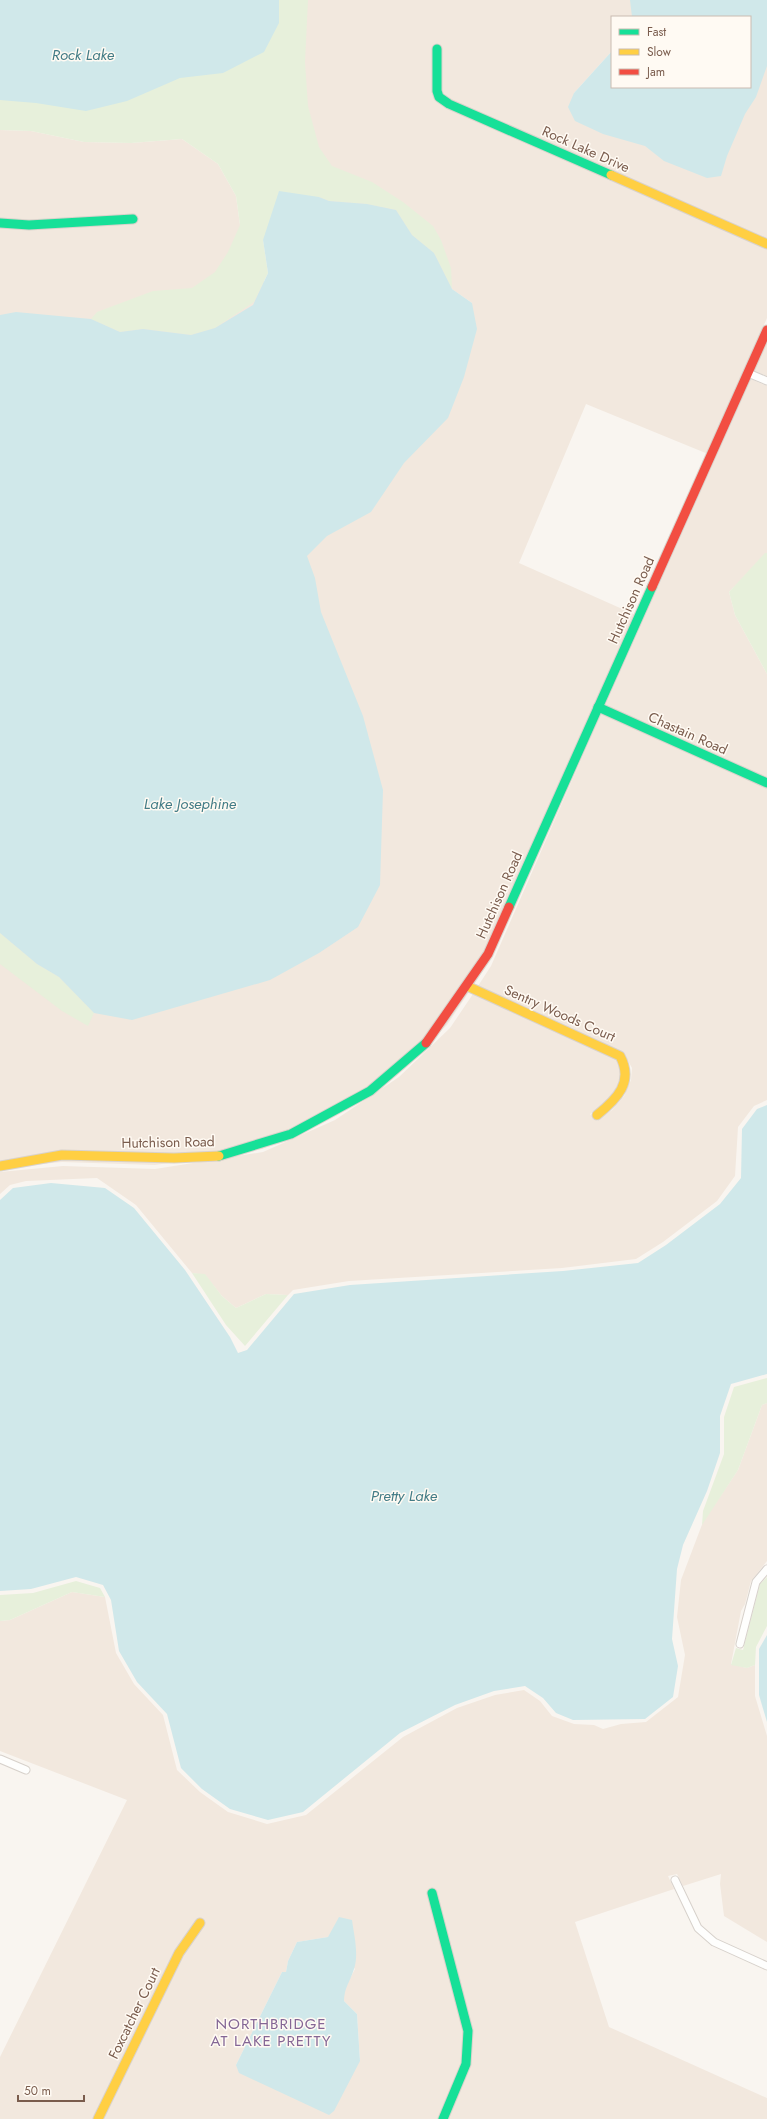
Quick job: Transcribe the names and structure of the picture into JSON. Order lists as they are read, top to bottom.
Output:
{
  "streets": {
    "street": [
      "Rock Lake Drive",
      "Hutchison Road",
      "Chastain Road",
      "Sentry Woods Court",
      "Foxcatcher Court"
    ]
  },
  "crossings": [
    ["Hutchison Road", "Chastain Road"],
    ["Hutchison Road", "Sentry Woods Court"]
  ],
  "districts": ["NORTHBRIDGE AT LAKE PRETTY"],
  "water": ["Rock Lake", "Lake Josephine", "Pretty Lake"],
  "legend": ["Fast", "Slow", "Jam"],
  "scale_bar": "50 m"
}
